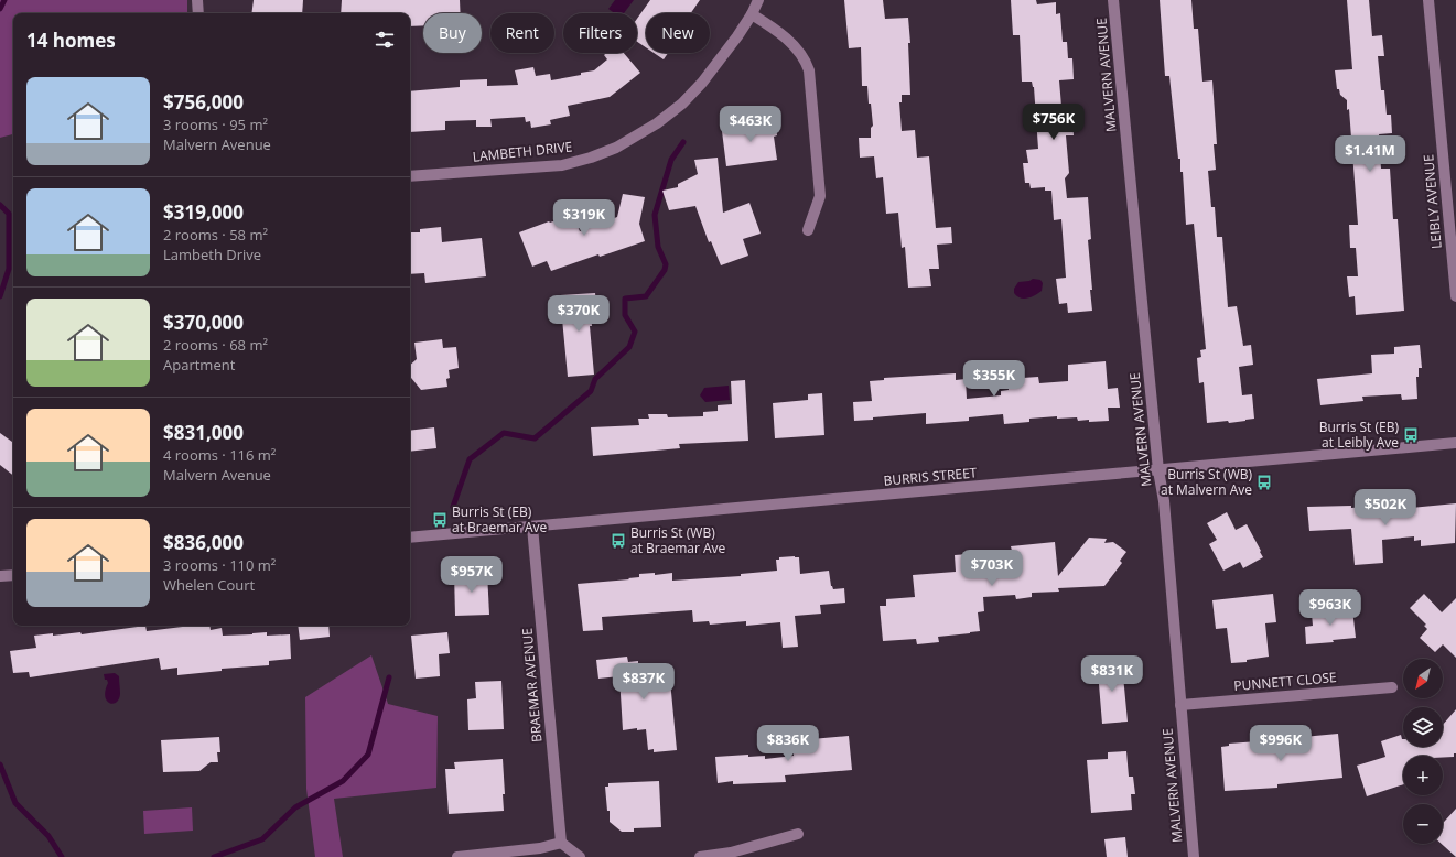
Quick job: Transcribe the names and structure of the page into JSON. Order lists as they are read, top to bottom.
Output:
{
  "streets": {
    "street": [
      "MALVERN AVENUE",
      "LAMBETH DRIVE",
      "LEIBLY AVENUE",
      "BURRIS STREET",
      "PUNNETT CLOSE",
      "BRAEMAR AVENUE"
    ]
  },
  "crossings": [
    ["MALVERN AVENUE", "BURRIS STREET"],
    ["MALVERN AVENUE", "PUNNETT CLOSE"],
    ["BURRIS STREET", "BRAEMAR AVENUE"]
  ],
  "places": {
    "bus stop": [
      "Burris St (EB) at Leibly Ave",
      "Burris St (WB) at Malvern Ave",
      "Burris St (EB) at Braemar Ave",
      "Burris St (WB) at Braemar Ave"
    ]
  },
  "north": "bottom left",
  "page": {
    "chip": [
      "Buy",
      "Rent",
      "Filters",
      "New"
    ],
    "heading": "14 homes",
    "list": [
      {
        "name": "$756,000",
        "note": "3 rooms · 95 m² · Malvern Avenue"
      },
      {
        "name": "$319,000",
        "note": "2 rooms · 58 m² · Lambeth Drive"
      },
      {
        "name": "$370,000",
        "note": "2 rooms · 68 m² · Apartment"
      },
      {
        "name": "$831,000",
        "note": "4 rooms · 116 m² · Malvern Avenue"
      },
      {
        "name": "$836,000",
        "note": "3 rooms · 110 m² · Whelen Court"
      }
    ],
    "price": [
      "$756K",
      "$463K",
      "$1.41M",
      "$319K",
      "$370K",
      "$355K",
      "$502K",
      "$703K",
      "$957K",
      "$963K",
      "$831K",
      "$837K",
      "$836K",
      "$996K"
    ],
    "map_buttons": ["+", "−"]
  }
}
